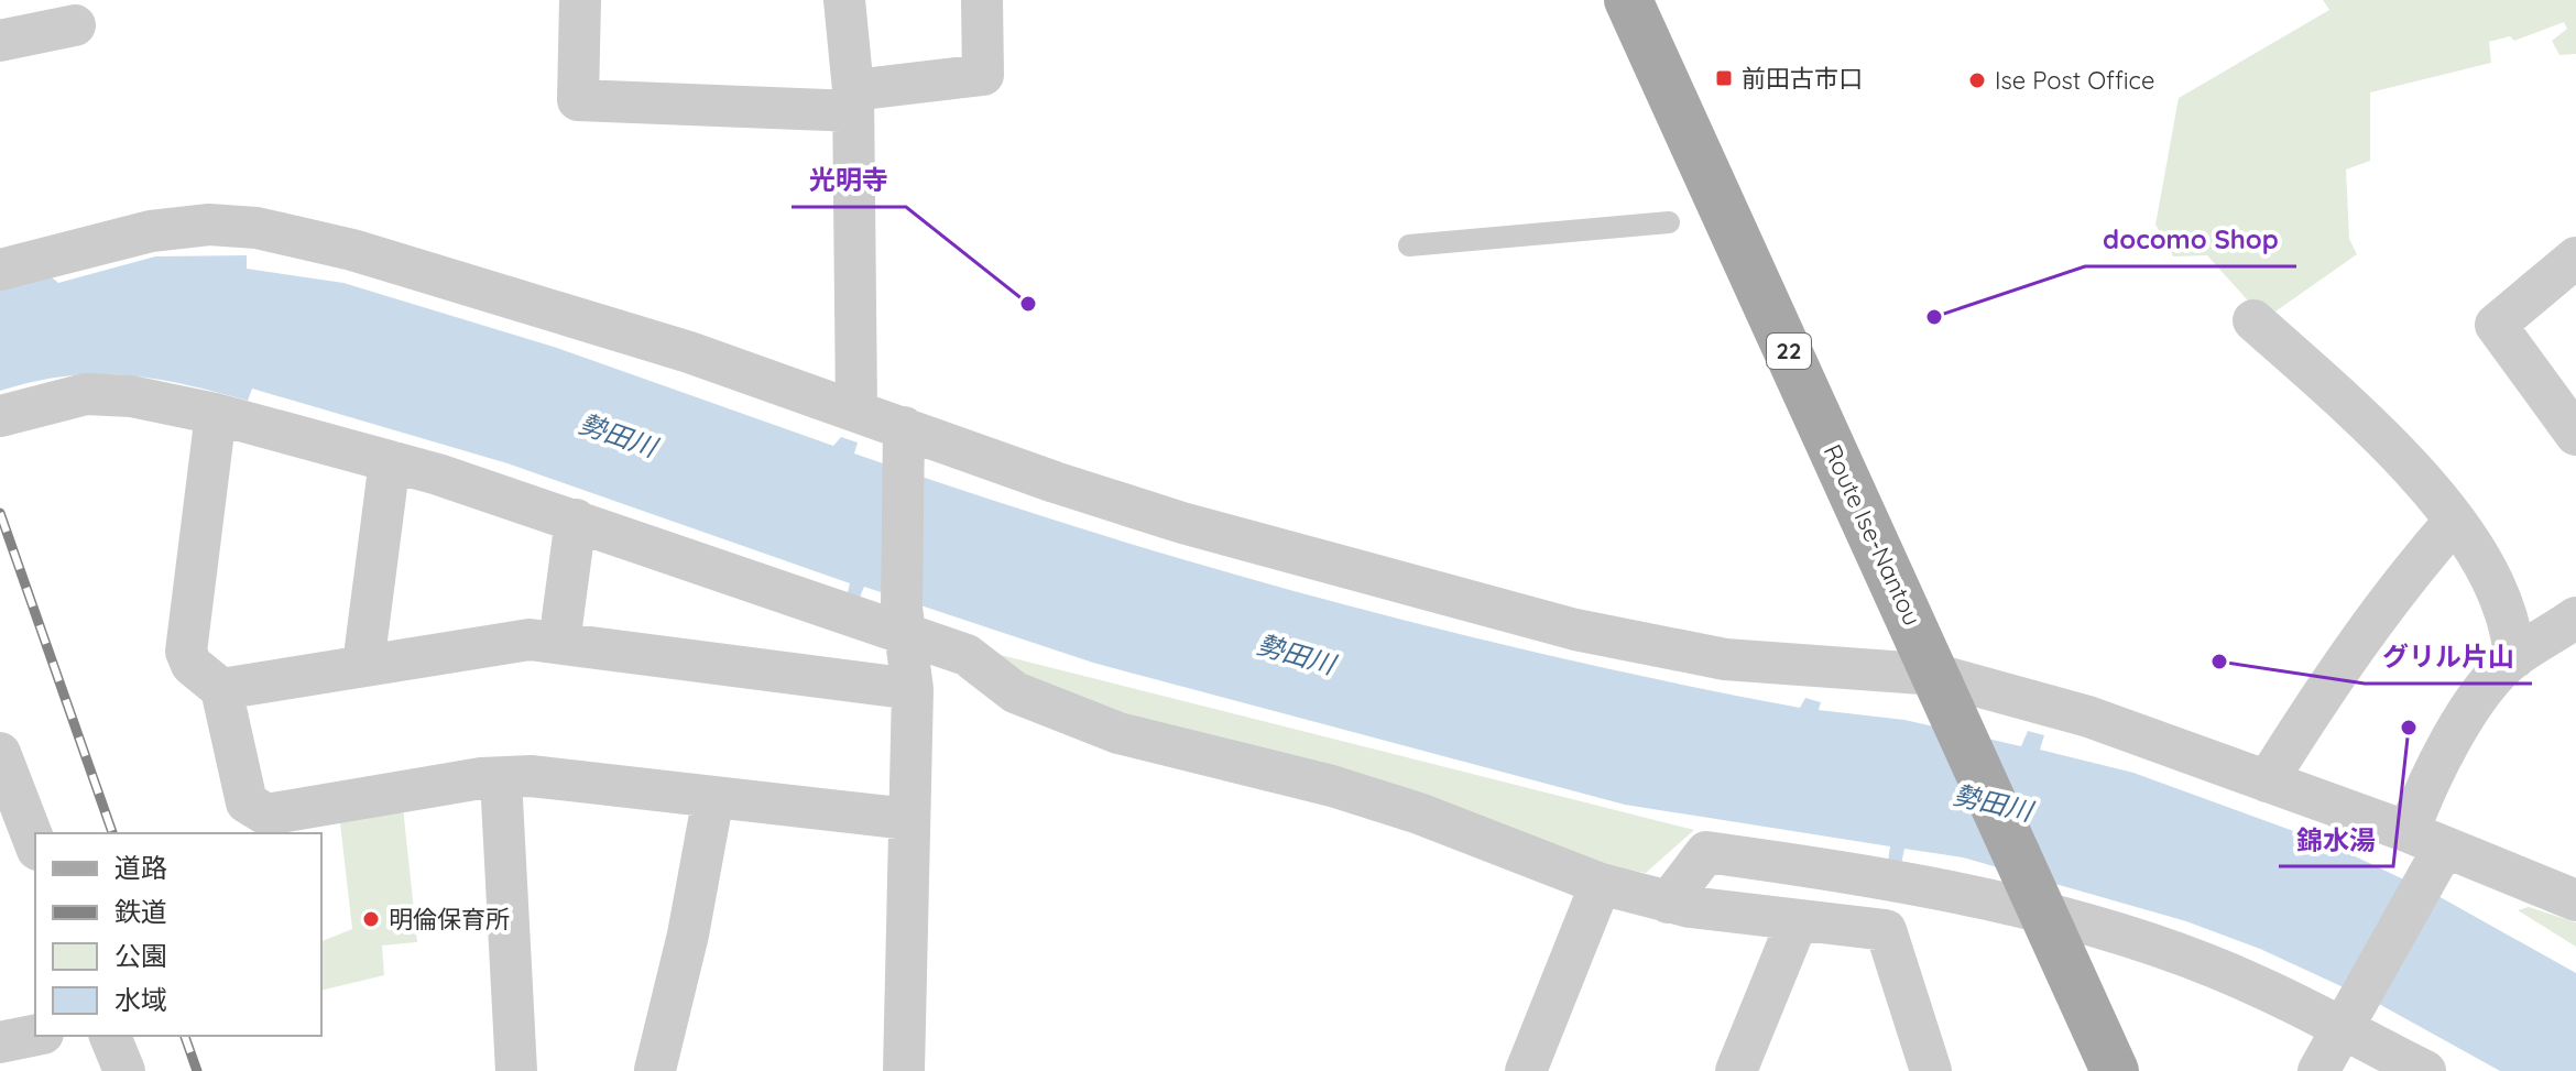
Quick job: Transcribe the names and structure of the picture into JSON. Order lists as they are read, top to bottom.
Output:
{
  "streets": {
    "main road": ["22", "Route Ise-Nantou"]
  },
  "water": ["勢田川"],
  "places": {
    "transit": ["前田古市口"],
    "other": [
      "Ise Post Office",
      "光明寺",
      "docomo Shop",
      "グリル片山",
      "錦水湯",
      "明倫保育所"
    ]
  },
  "legend": [
    "道路",
    "鉄道",
    "公園",
    "水域"
  ]
}
